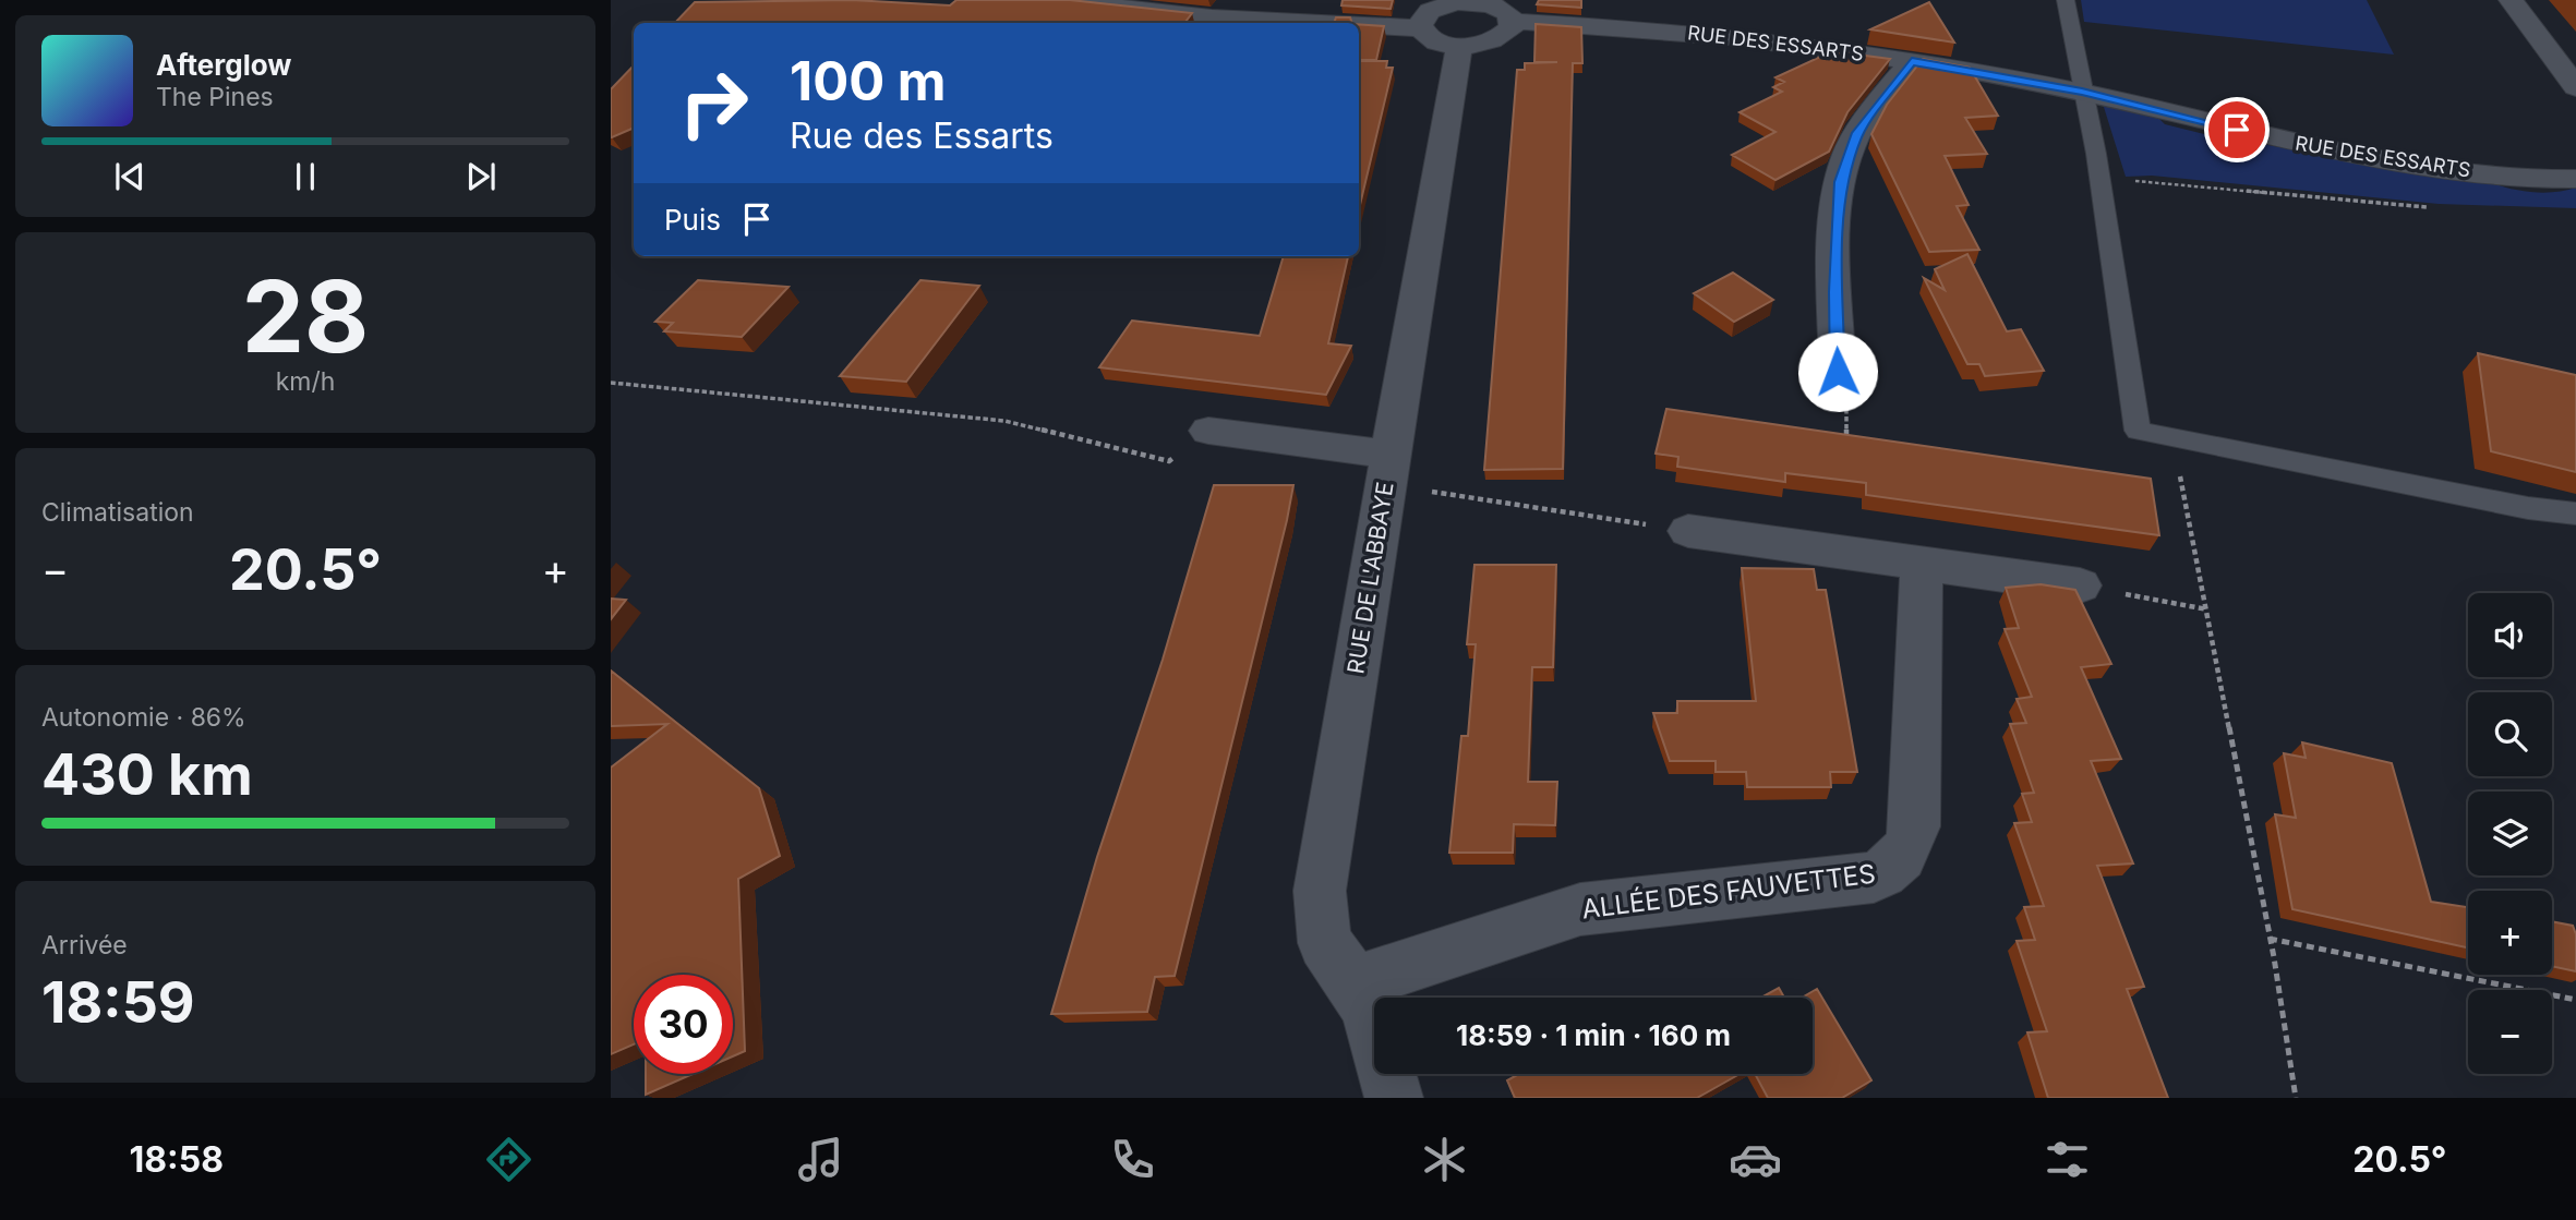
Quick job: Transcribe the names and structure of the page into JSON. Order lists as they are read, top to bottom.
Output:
{
  "streets": {
    "street": ["RUE DES ESSARTS", "RUE DE L'ABBAYE", "ALLÉE DES FAUVETTES"]
  },
  "crossings": [
    ["RUE DE L'ABBAYE", "ALLÉE DES FAUVETTES"]
  ],
  "page": {
    "turn": ["100 m", "Rue des Essarts"],
    "song": ["Afterglow", "The Pines"],
    "then": "Puis",
    "tile": [
      ["28", "km/h"],
      "Climatisation",
      ["Autonomie · 86%", "430 km"],
      ["Arrivée", "18:59"]
    ],
    "heat": ["−", "20.5°", "+"],
    "map_buttons": ["+", "−"],
    "limit": "30",
    "trip": "18:59 · 1 min · 160 m",
    "tabs": ["18:58", "20.5°"]
  }
}
